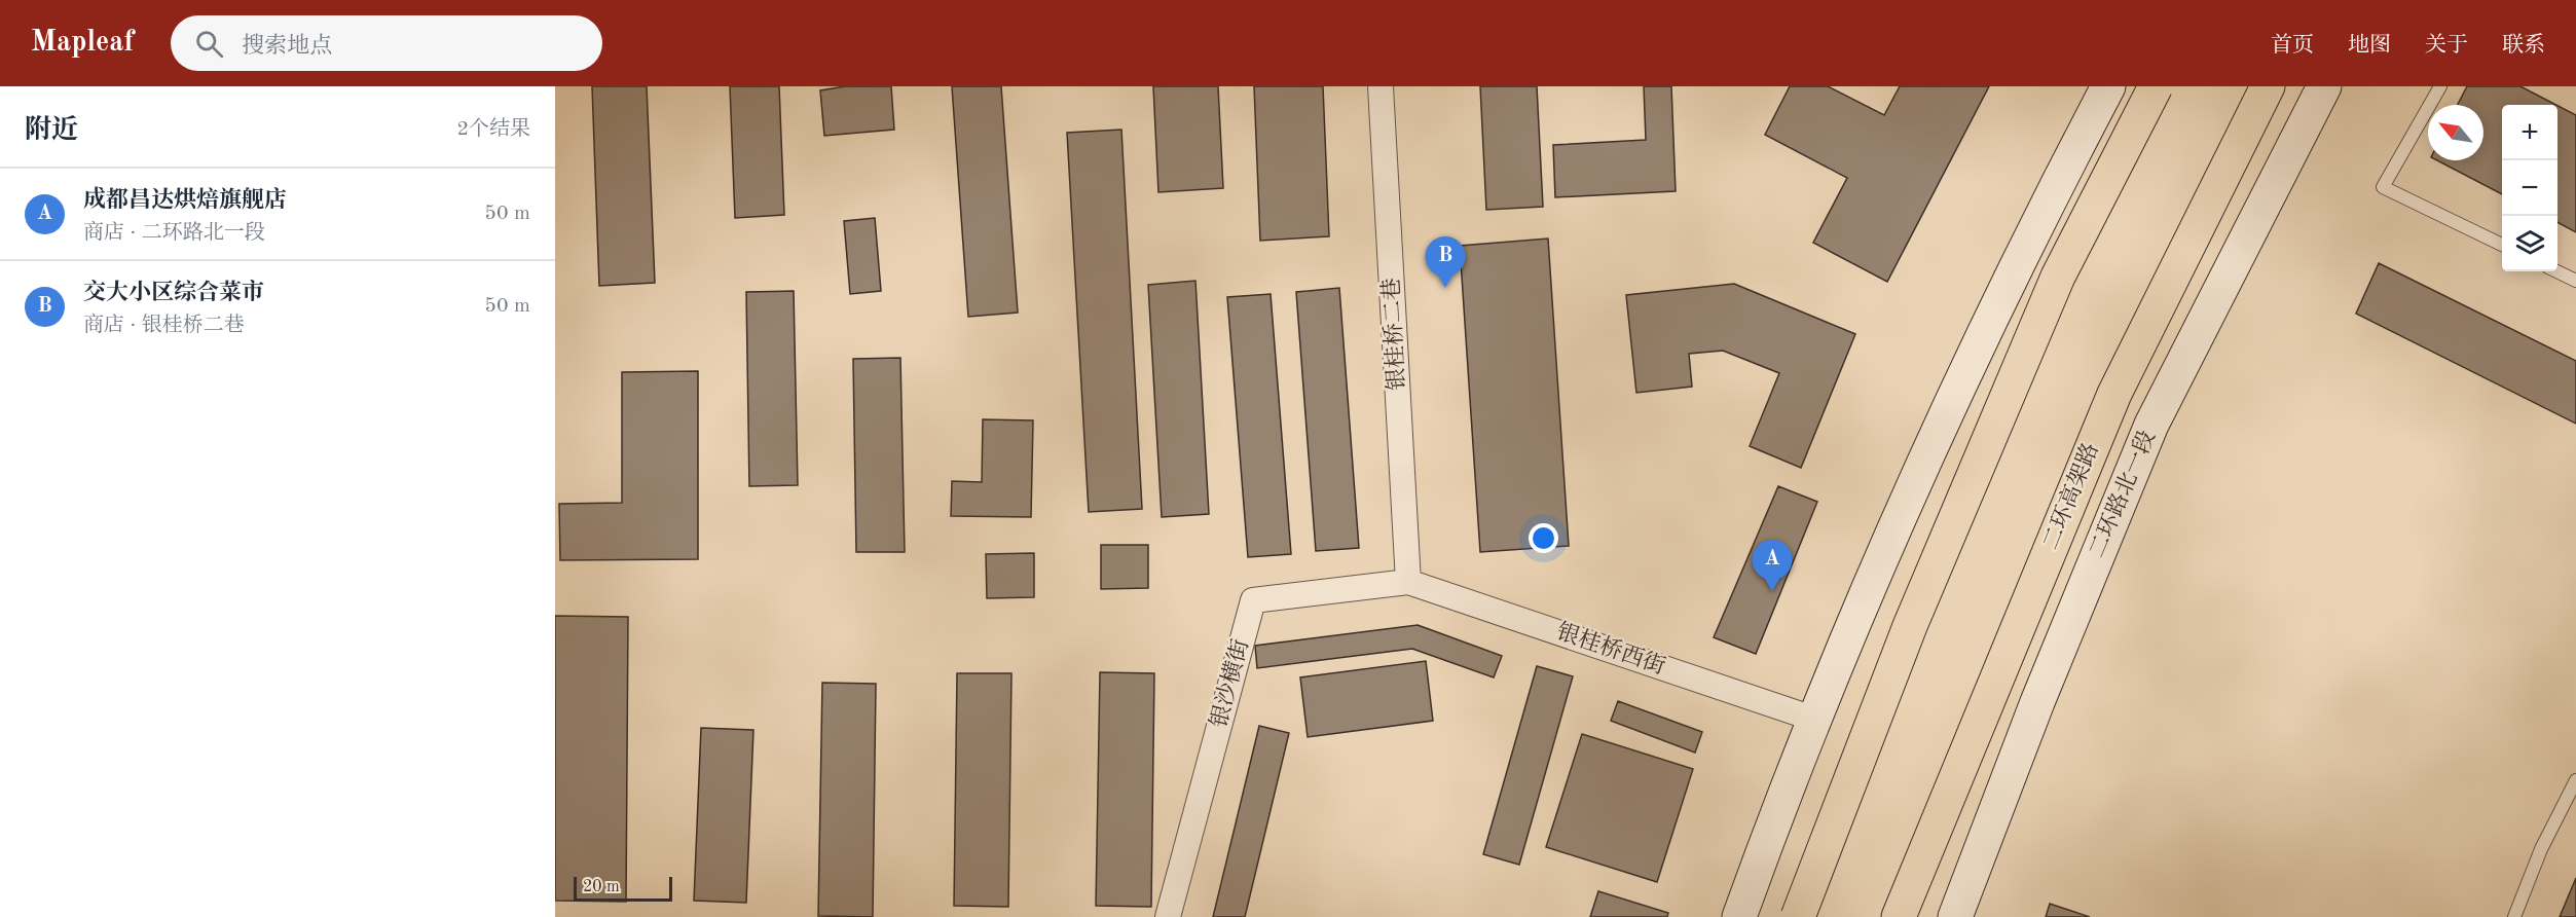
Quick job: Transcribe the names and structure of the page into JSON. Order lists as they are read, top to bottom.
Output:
{
  "streets": {
    "highway": ["二环高架路"],
    "main road": ["二环路北一段"],
    "street": ["银桂桥二巷", "银桂桥西街", "银沙横街"]
  },
  "crossings": [
    ["银桂桥二巷", "银桂桥西街"],
    ["银桂桥二巷", "银沙横街"],
    ["银桂桥西街", "银沙横街"]
  ],
  "scale_bar": "20 m",
  "north": "top left",
  "page": {
    "header": "Mapleaf",
    "search": "搜索地点",
    "nav": [
      "首页",
      "地图",
      "关于",
      "联系"
    ],
    "heading": ["附近", "2个结果"],
    "map_buttons": ["+", "−"],
    "list": [
      {
        "mark": "A",
        "name": "成都昌达烘焙旗舰店",
        "note": "商店 · 二环路北一段",
        "value": "50 m"
      },
      {
        "mark": "B",
        "name": "交大小区综合菜市",
        "note": "商店 · 银桂桥二巷",
        "value": "50 m"
      }
    ],
    "pins": ["B", "A"],
    "scale": "20 m"
  }
}
